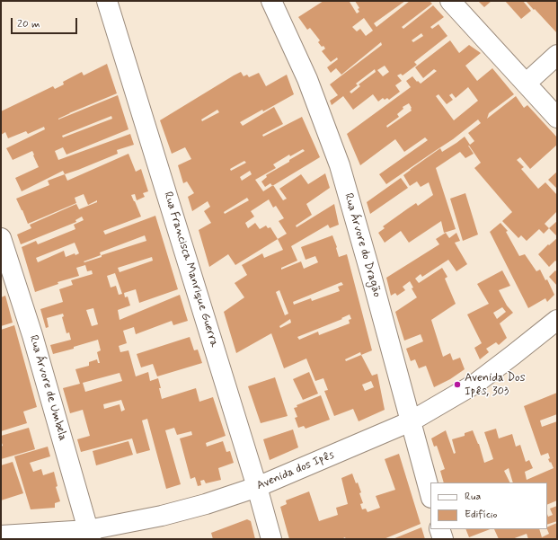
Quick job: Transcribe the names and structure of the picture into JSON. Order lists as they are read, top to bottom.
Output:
{
  "streets": {
    "street": [
      "Rua Árvore do Dragão",
      "Rua Francisca Manrique Guerra",
      "Rua Árvore de Umbela",
      "Avenida dos Ipês"
    ]
  },
  "crossings": [
    ["Rua Árvore do Dragão", "Avenida dos Ipês"],
    ["Rua Francisca Manrique Guerra", "Avenida dos Ipês"],
    ["Rua Árvore de Umbela", "Avenida dos Ipês"]
  ],
  "places": ["Avenida Dos Ipês, 303"],
  "legend": ["Rua", "Edifício"],
  "scale_bar": "20 m"
}
